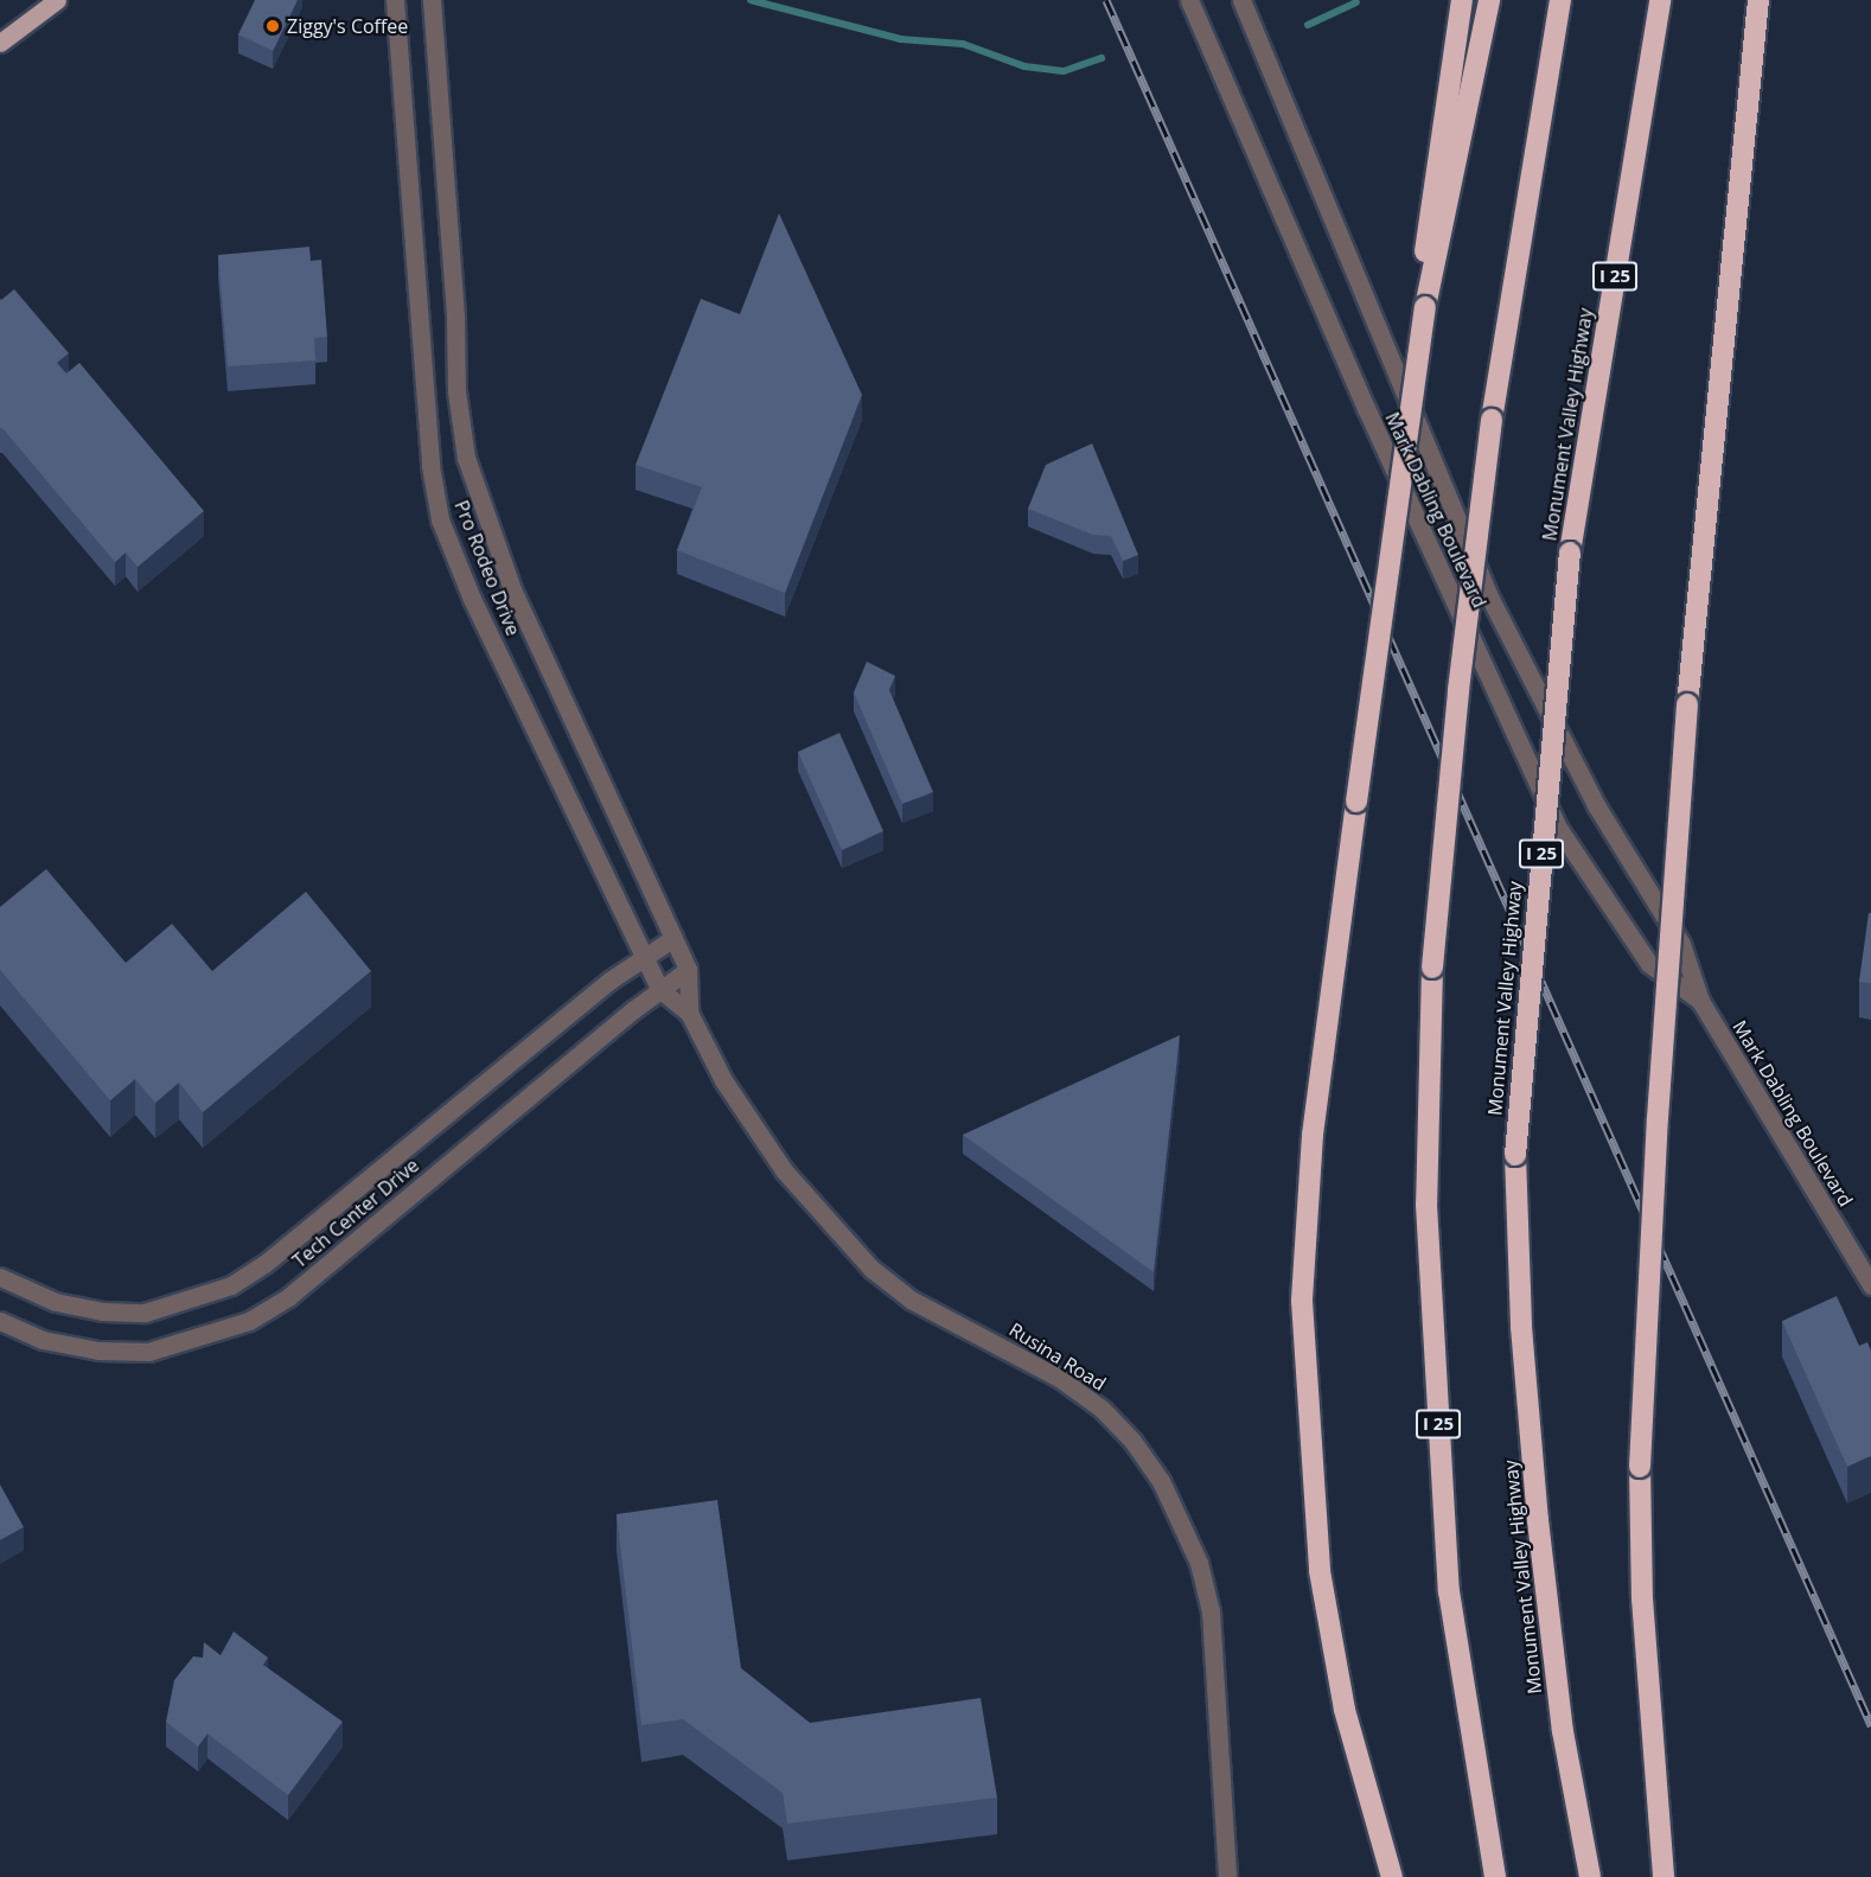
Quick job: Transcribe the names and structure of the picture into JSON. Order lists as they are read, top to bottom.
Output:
{
  "streets": {
    "highway": ["I 25", "Monument Valley Highway"],
    "street": [
      "Mark Dabling Boulevard",
      "Pro Rodeo Drive",
      "Tech Center Drive",
      "Rusina Road"
    ]
  },
  "crossings": [
    ["Pro Rodeo Drive", "Tech Center Drive"],
    ["Pro Rodeo Drive", "Rusina Road"],
    ["Tech Center Drive", "Rusina Road"]
  ],
  "places": ["Ziggy's Coffee"]
}
